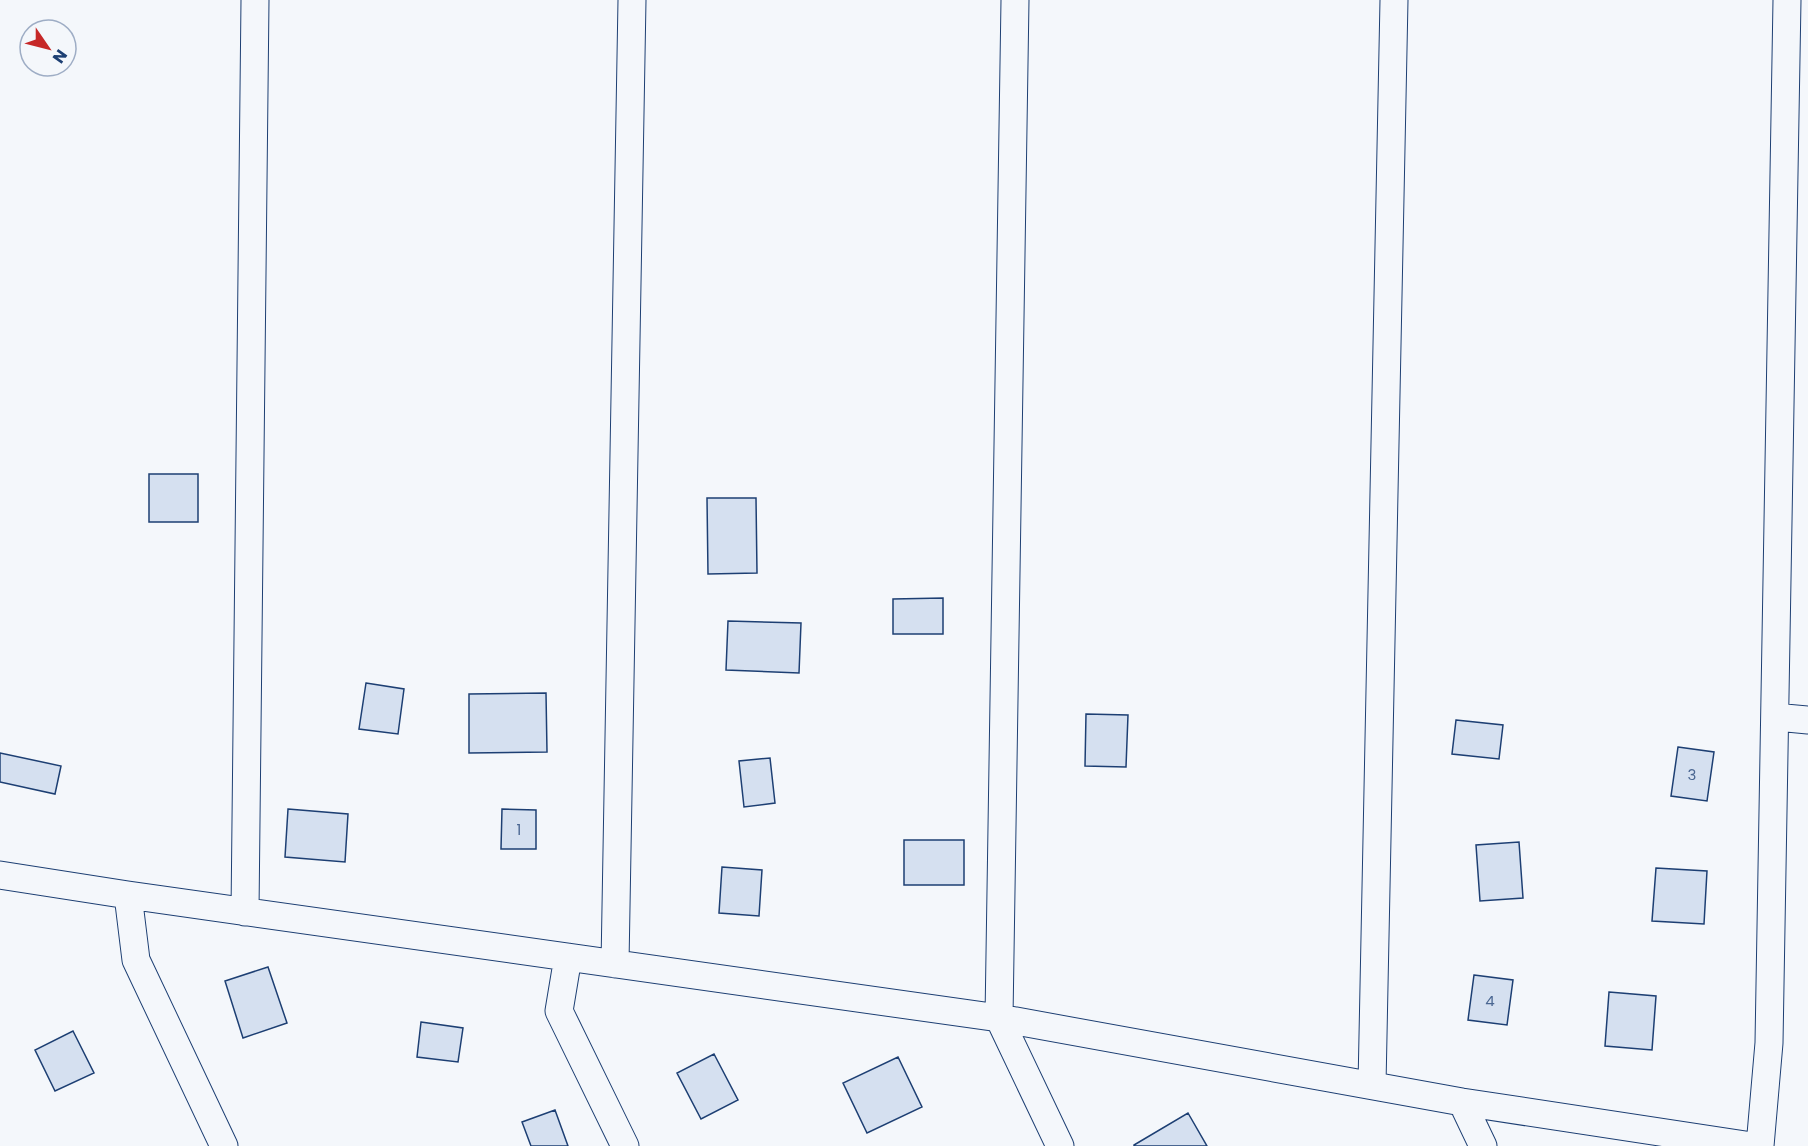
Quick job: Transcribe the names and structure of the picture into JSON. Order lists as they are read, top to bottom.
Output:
{
  "house_numbers": ["3", "1", "4"],
  "north": "bottom right"
}
